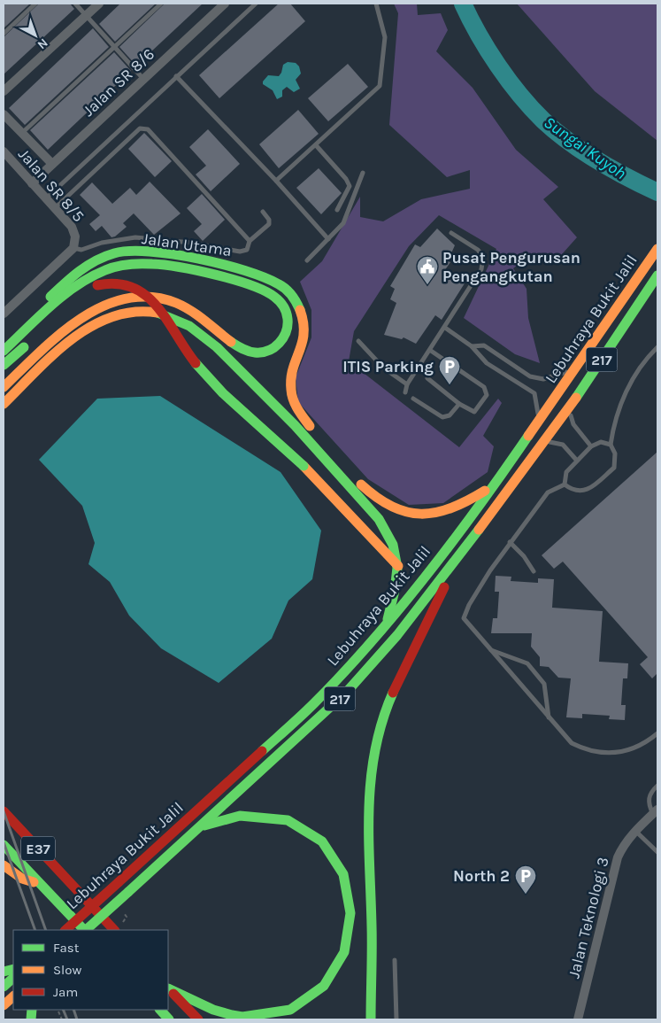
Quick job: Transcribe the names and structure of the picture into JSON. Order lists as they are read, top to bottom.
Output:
{
  "streets": {
    "main road": [
      "Jalan Utama",
      "Lebuhraya Bukit Jalil",
      "217",
      "E37"
    ],
    "street": ["Jalan SR 8/6", "Jalan SR 8/5", "Jalan Teknologi 3"]
  },
  "crossings": [
    ["Jalan SR 8/6", "Jalan SR 8/5"]
  ],
  "water": ["Sungai Kuyoh"],
  "places": {
    "public building": ["Pusat Pengurusan Pengangkutan"],
    "parking": ["ITIS Parking", "North 2"]
  },
  "legend": ["Fast", "Slow", "Jam"],
  "north": "bottom right"
}
